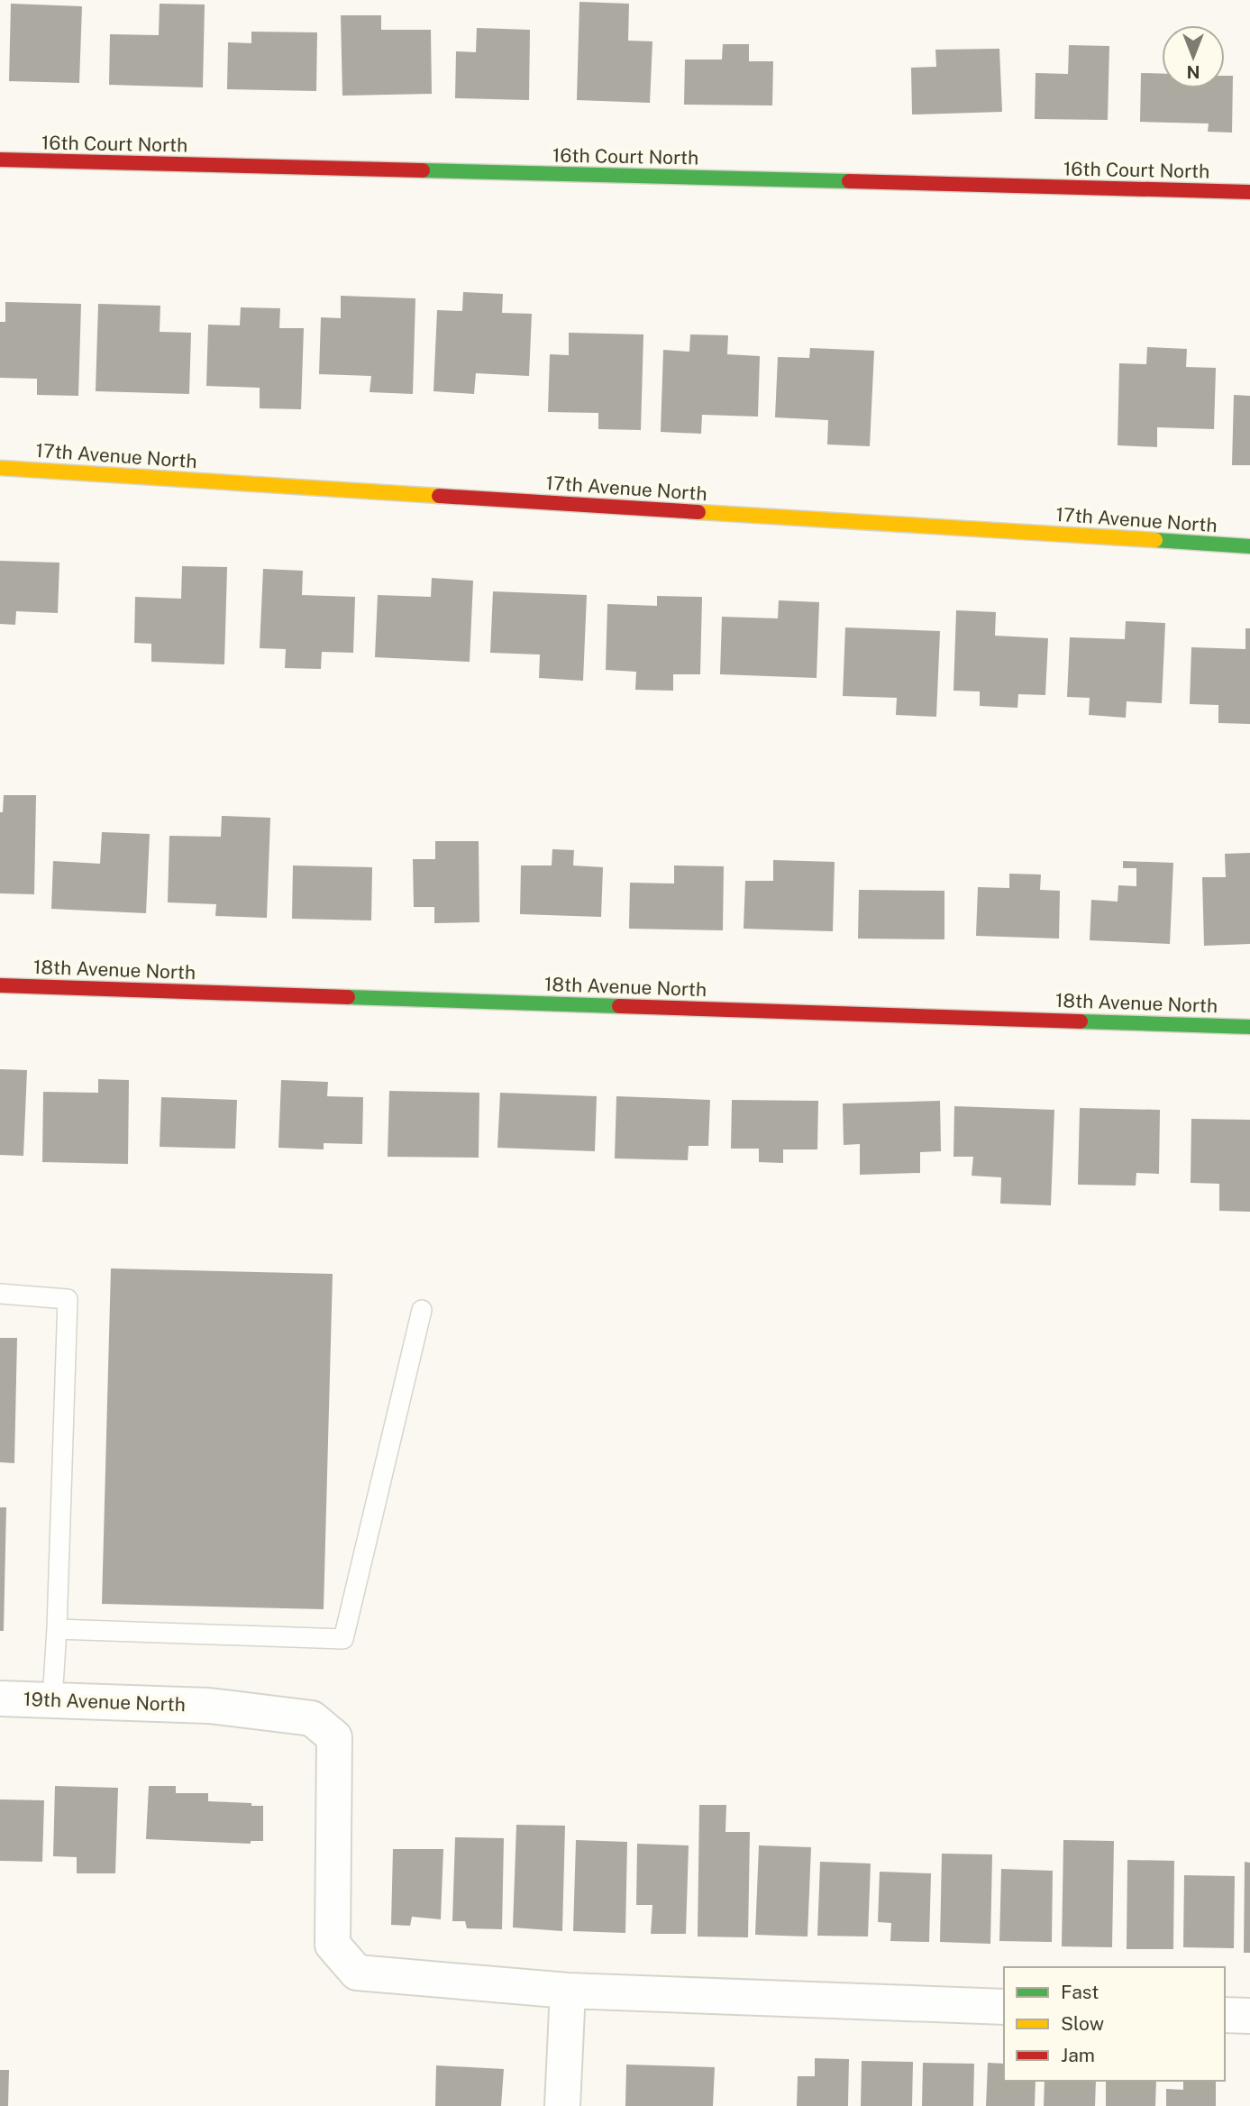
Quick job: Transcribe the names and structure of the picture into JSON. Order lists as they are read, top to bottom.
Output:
{
  "streets": {
    "street": [
      "16th Court North",
      "17th Avenue North",
      "18th Avenue North",
      "19th Avenue North"
    ]
  },
  "legend": ["Fast", "Slow", "Jam"],
  "north": "bottom"
}
